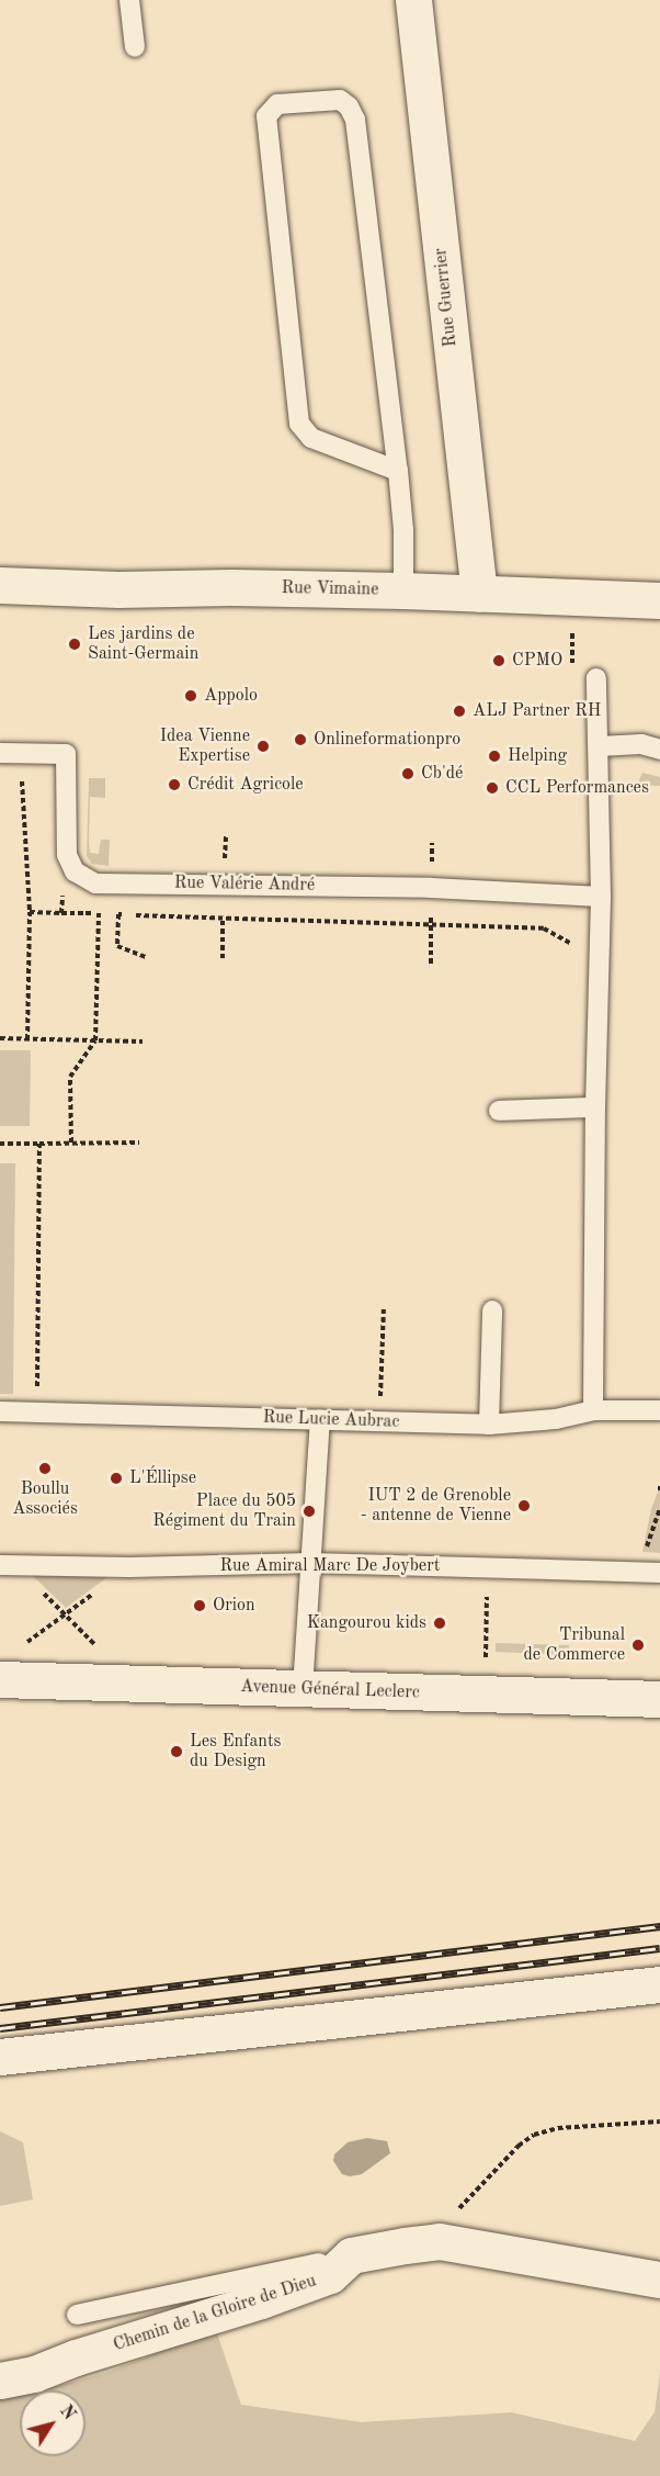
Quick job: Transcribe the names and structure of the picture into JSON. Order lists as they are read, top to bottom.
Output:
{
  "streets": {
    "street": [
      "Rue Guerrier",
      "Rue Vimaine",
      "Avenue Général Leclerc",
      "Chemin de la Gloire de Dieu"
    ],
    "lane": ["Rue Valérie André", "Rue Lucie Aubrac", "Rue Amiral Marc De Joybert"]
  },
  "crossings": [
    ["Rue Guerrier", "Rue Vimaine"]
  ],
  "places": [
    "Les jardins de Saint-Germain",
    "CPMO",
    "Appolo",
    "ALJ Partner RH",
    "Onlineformationpro",
    "Idea Vienne Expertise",
    "Helping",
    "Cb'dé",
    "Crédit Agricole",
    "CCL Performances",
    "Boullu Associés",
    "L'Éllipse",
    "IUT 2 de Grenoble - antenne de Vienne",
    "Place du 505 Régiment du Train",
    "Orion",
    "Kangourou kids",
    "Tribunal de Commerce",
    "Les Enfants du Design"
  ],
  "north": "top right"
}
